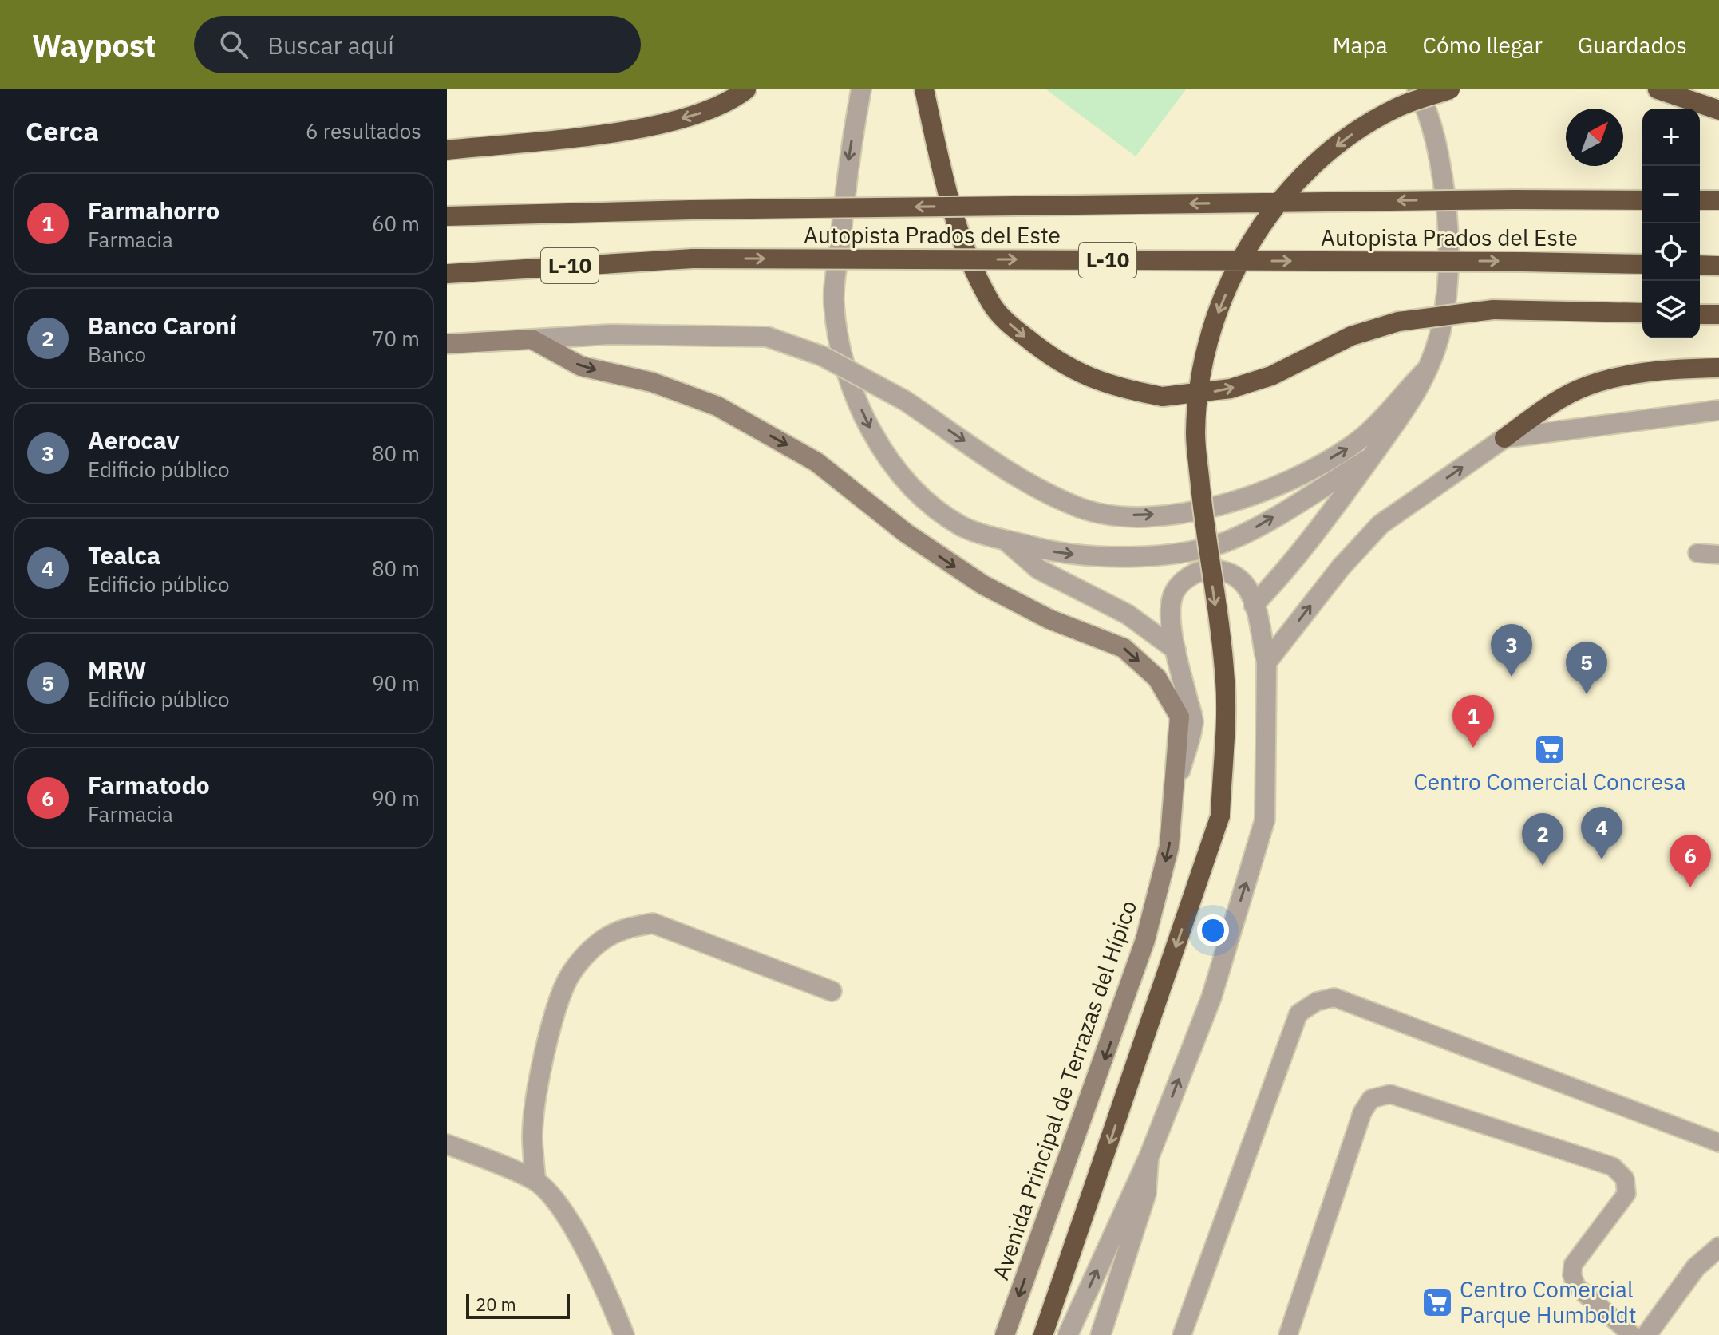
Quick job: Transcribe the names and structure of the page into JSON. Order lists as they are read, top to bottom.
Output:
{
  "streets": {
    "highway": ["Autopista Prados del Este", "L-10"],
    "main road": ["Avenida Principal de Terrazas del Hípico"]
  },
  "places": {
    "supermarket": ["Centro Comercial Concresa", "Centro Comercial Parque Humboldt"]
  },
  "scale_bar": "20 m",
  "north": "top right",
  "page": {
    "header": "Waypost",
    "search": "Buscar aquí",
    "nav": ["Mapa", "Cómo llegar", "Guardados"],
    "heading": ["Cerca", "6 resultados"],
    "map_buttons": ["+", "−"],
    "list": [
      {
        "mark": "1",
        "name": "Farmahorro",
        "note": "Farmacia",
        "value": "60 m"
      },
      {
        "mark": "2",
        "name": "Banco Caroní",
        "note": "Banco",
        "value": "70 m"
      },
      {
        "mark": "3",
        "name": "Aerocav",
        "note": "Edificio público",
        "value": "80 m"
      },
      {
        "mark": "4",
        "name": "Tealca",
        "note": "Edificio público",
        "value": "80 m"
      },
      {
        "mark": "5",
        "name": "MRW",
        "note": "Edificio público",
        "value": "90 m"
      },
      {
        "mark": "6",
        "name": "Farmatodo",
        "note": "Farmacia",
        "value": "90 m"
      }
    ],
    "pins": [
      "3",
      "5",
      "1",
      "4",
      "2",
      "6"
    ],
    "scale": "20 m"
  }
}
